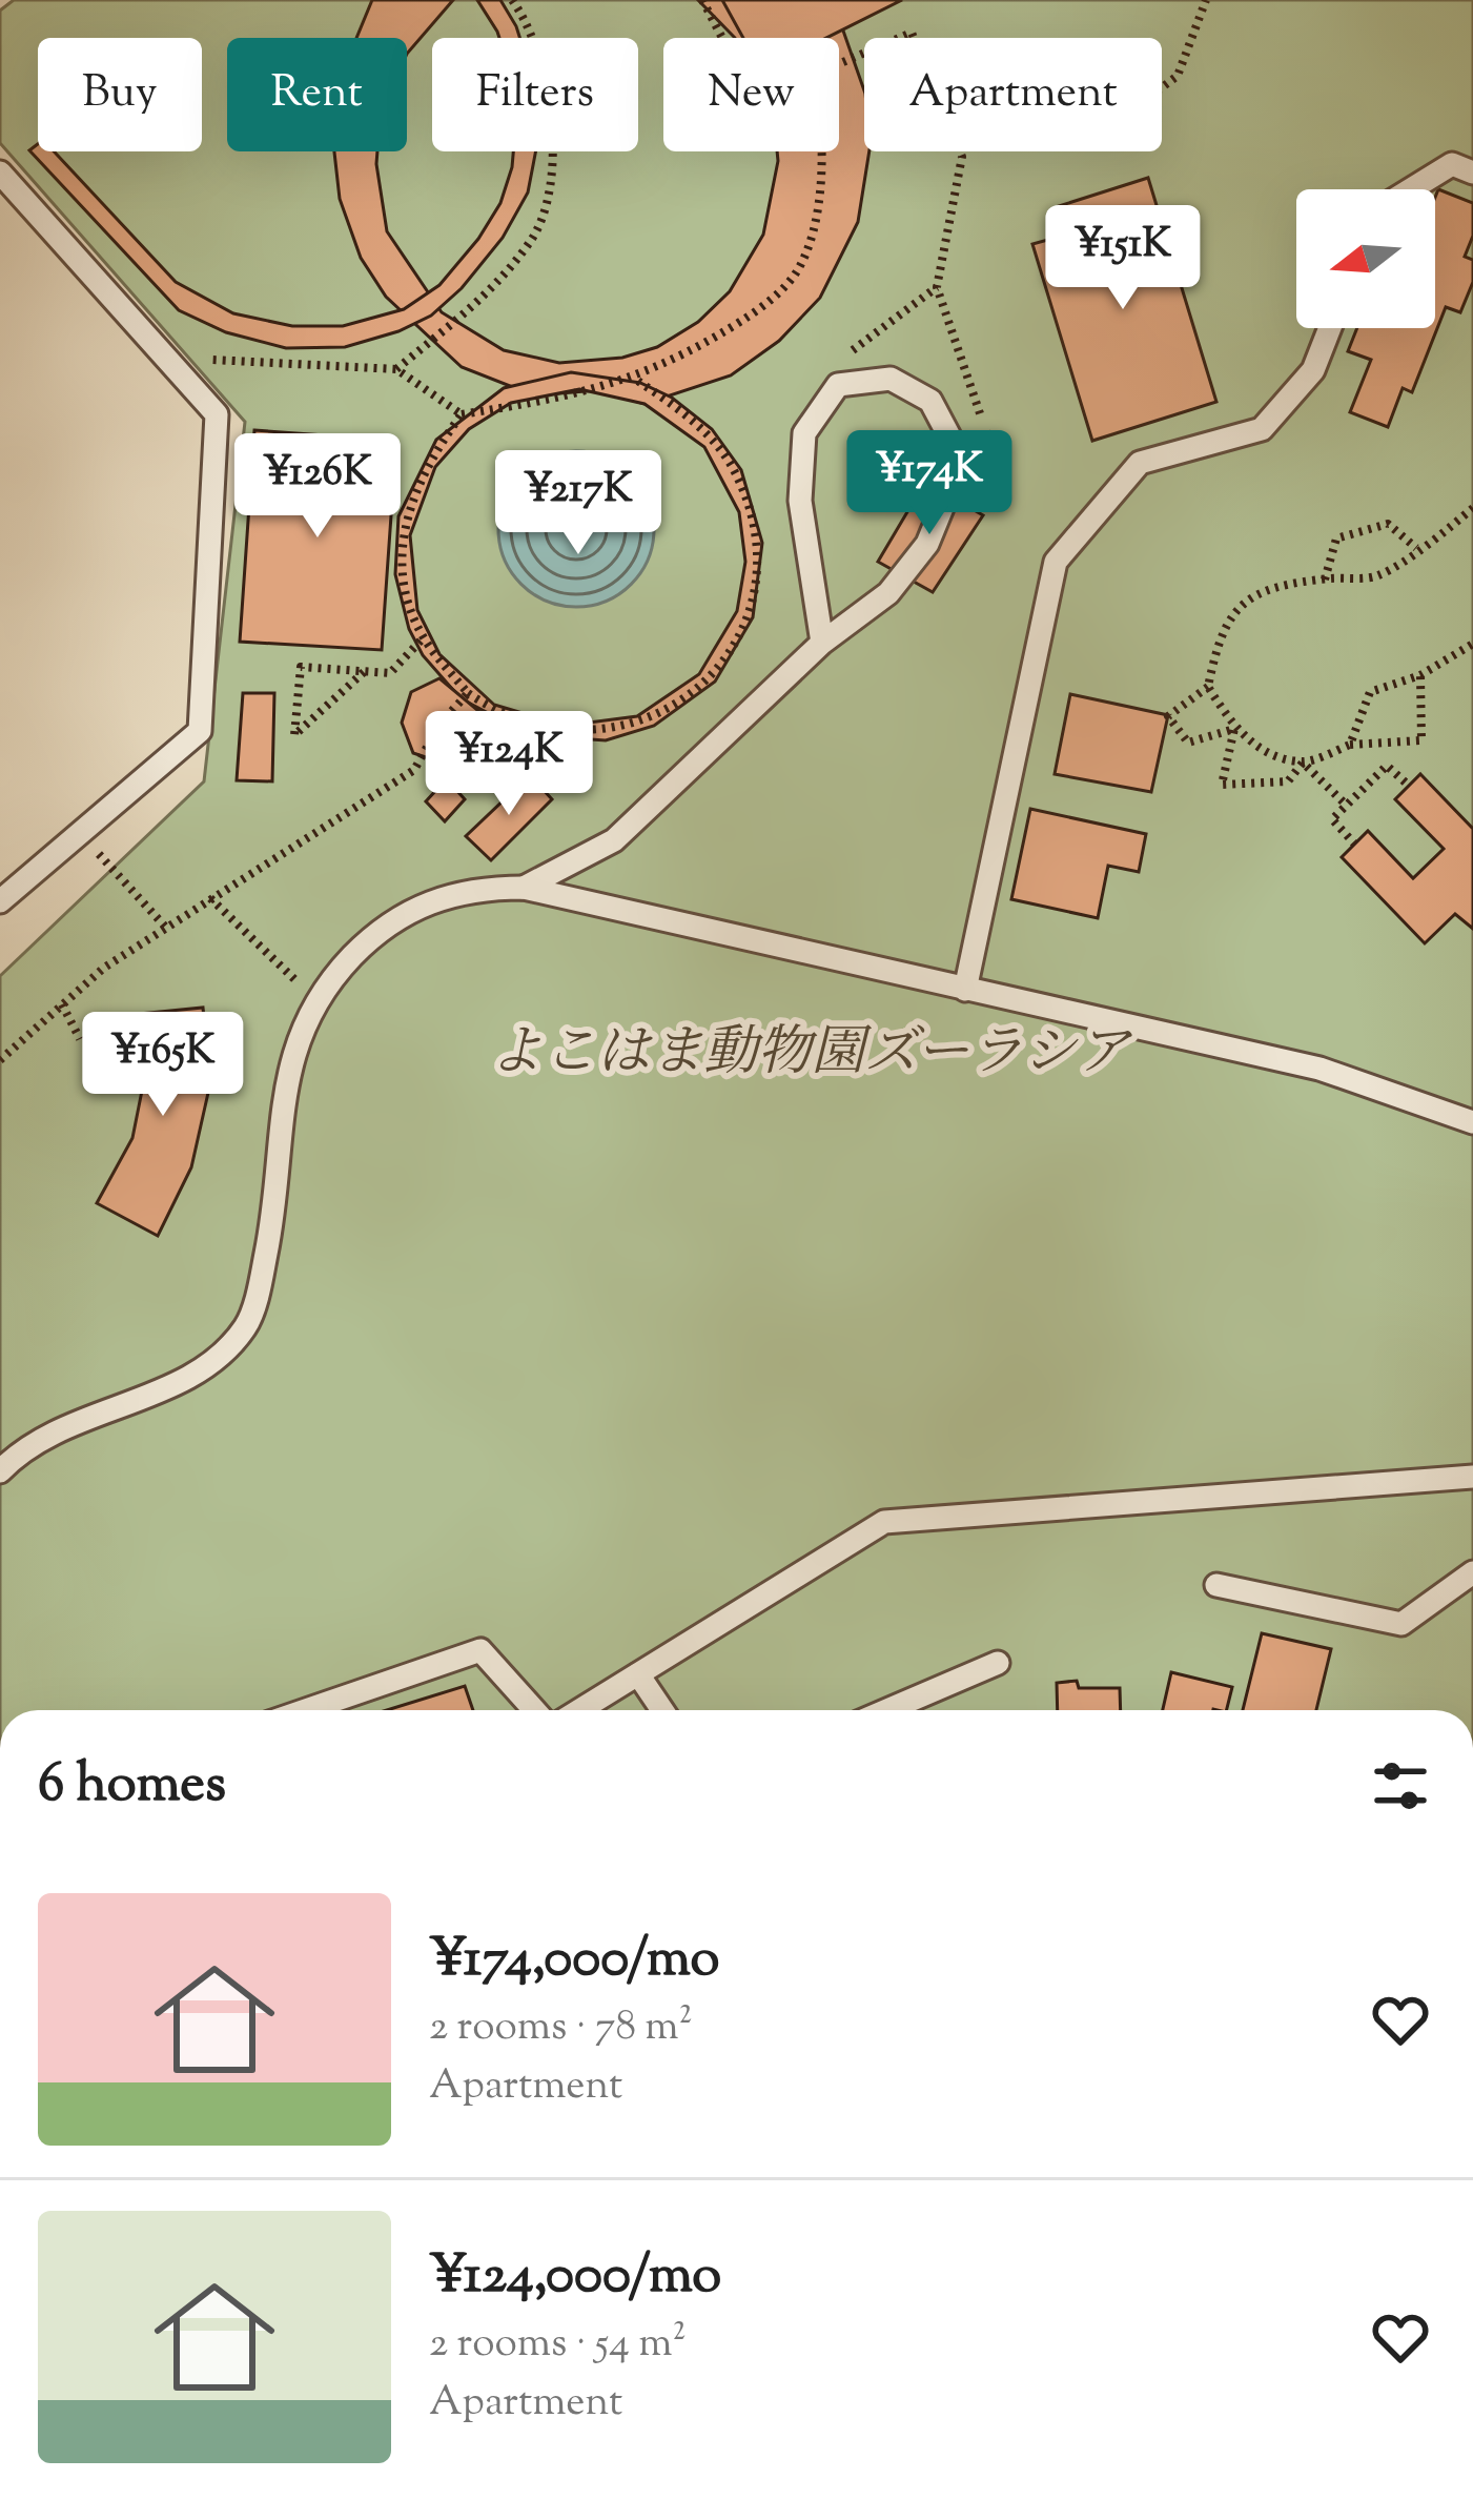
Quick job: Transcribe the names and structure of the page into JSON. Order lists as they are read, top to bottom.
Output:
{
  "parks": ["よこはま動物園ズーラシア"],
  "north": "left",
  "page": {
    "chip": [
      "Buy",
      "Rent",
      "Filters",
      "New",
      "Apartment"
    ],
    "price": [
      "¥151K",
      "¥174K",
      "¥126K",
      "¥217K",
      "¥124K",
      "¥165K"
    ],
    "heading": "6 homes",
    "list": [
      {
        "name": "¥174,000/mo",
        "note": "2 rooms · 78 m² · Apartment"
      },
      {
        "name": "¥124,000/mo",
        "note": "2 rooms · 54 m² · Apartment"
      }
    ]
  }
}
